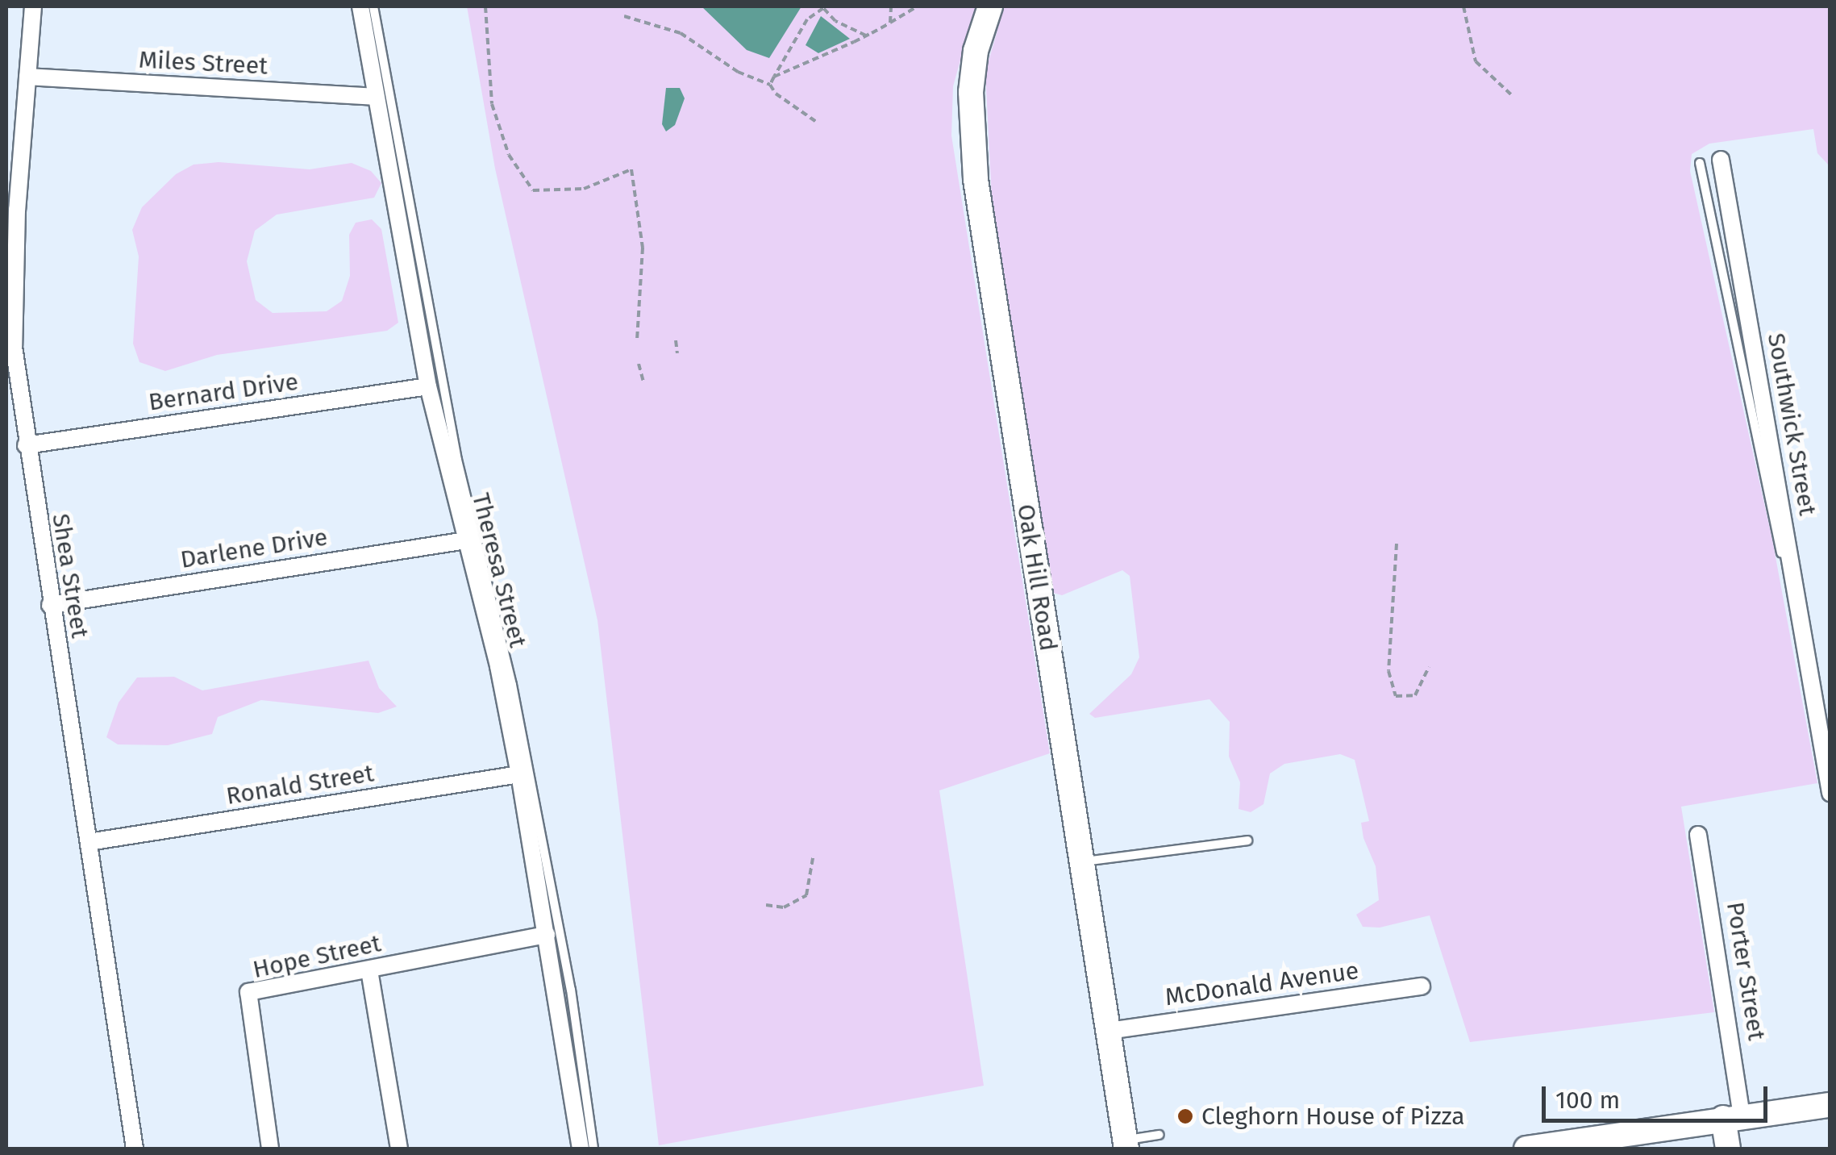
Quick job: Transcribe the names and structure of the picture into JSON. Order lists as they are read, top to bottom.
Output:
{
  "streets": {
    "street": [
      "Miles Street",
      "Bernard Drive",
      "Southwick Street",
      "Darlene Drive",
      "Theresa Street",
      "Shea Street",
      "Oak Hill Road",
      "Ronald Street",
      "Hope Street",
      "Porter Street",
      "McDonald Avenue"
    ]
  },
  "crossings": [
    ["Miles Street", "Theresa Street"],
    ["Miles Street", "Shea Street"],
    ["Bernard Drive", "Theresa Street"],
    ["Bernard Drive", "Shea Street"],
    ["Darlene Drive", "Theresa Street"],
    ["Darlene Drive", "Shea Street"],
    ["Theresa Street", "Ronald Street"],
    ["Theresa Street", "Hope Street"],
    ["Shea Street", "Ronald Street"],
    ["Oak Hill Road", "McDonald Avenue"]
  ],
  "places": ["Cleghorn House of Pizza"],
  "scale_bar": "100 m"
}
